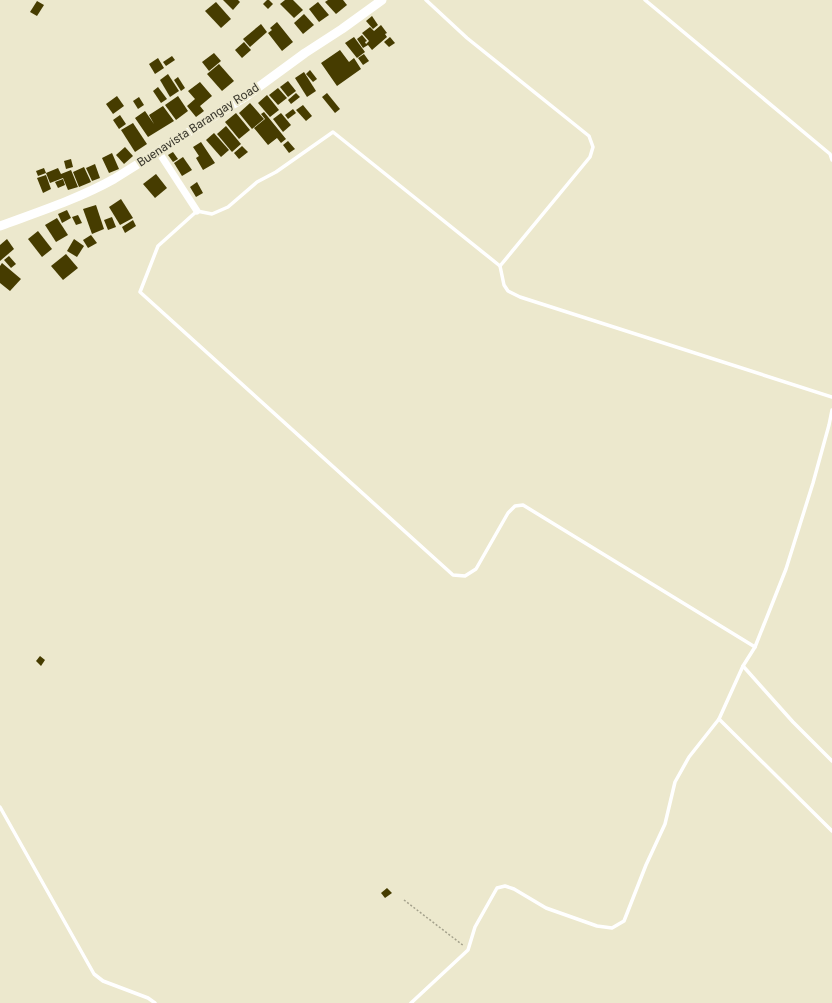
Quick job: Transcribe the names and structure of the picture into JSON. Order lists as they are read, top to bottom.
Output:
{
  "streets": {
    "street": ["Buenavista Barangay Road"]
  }
}
